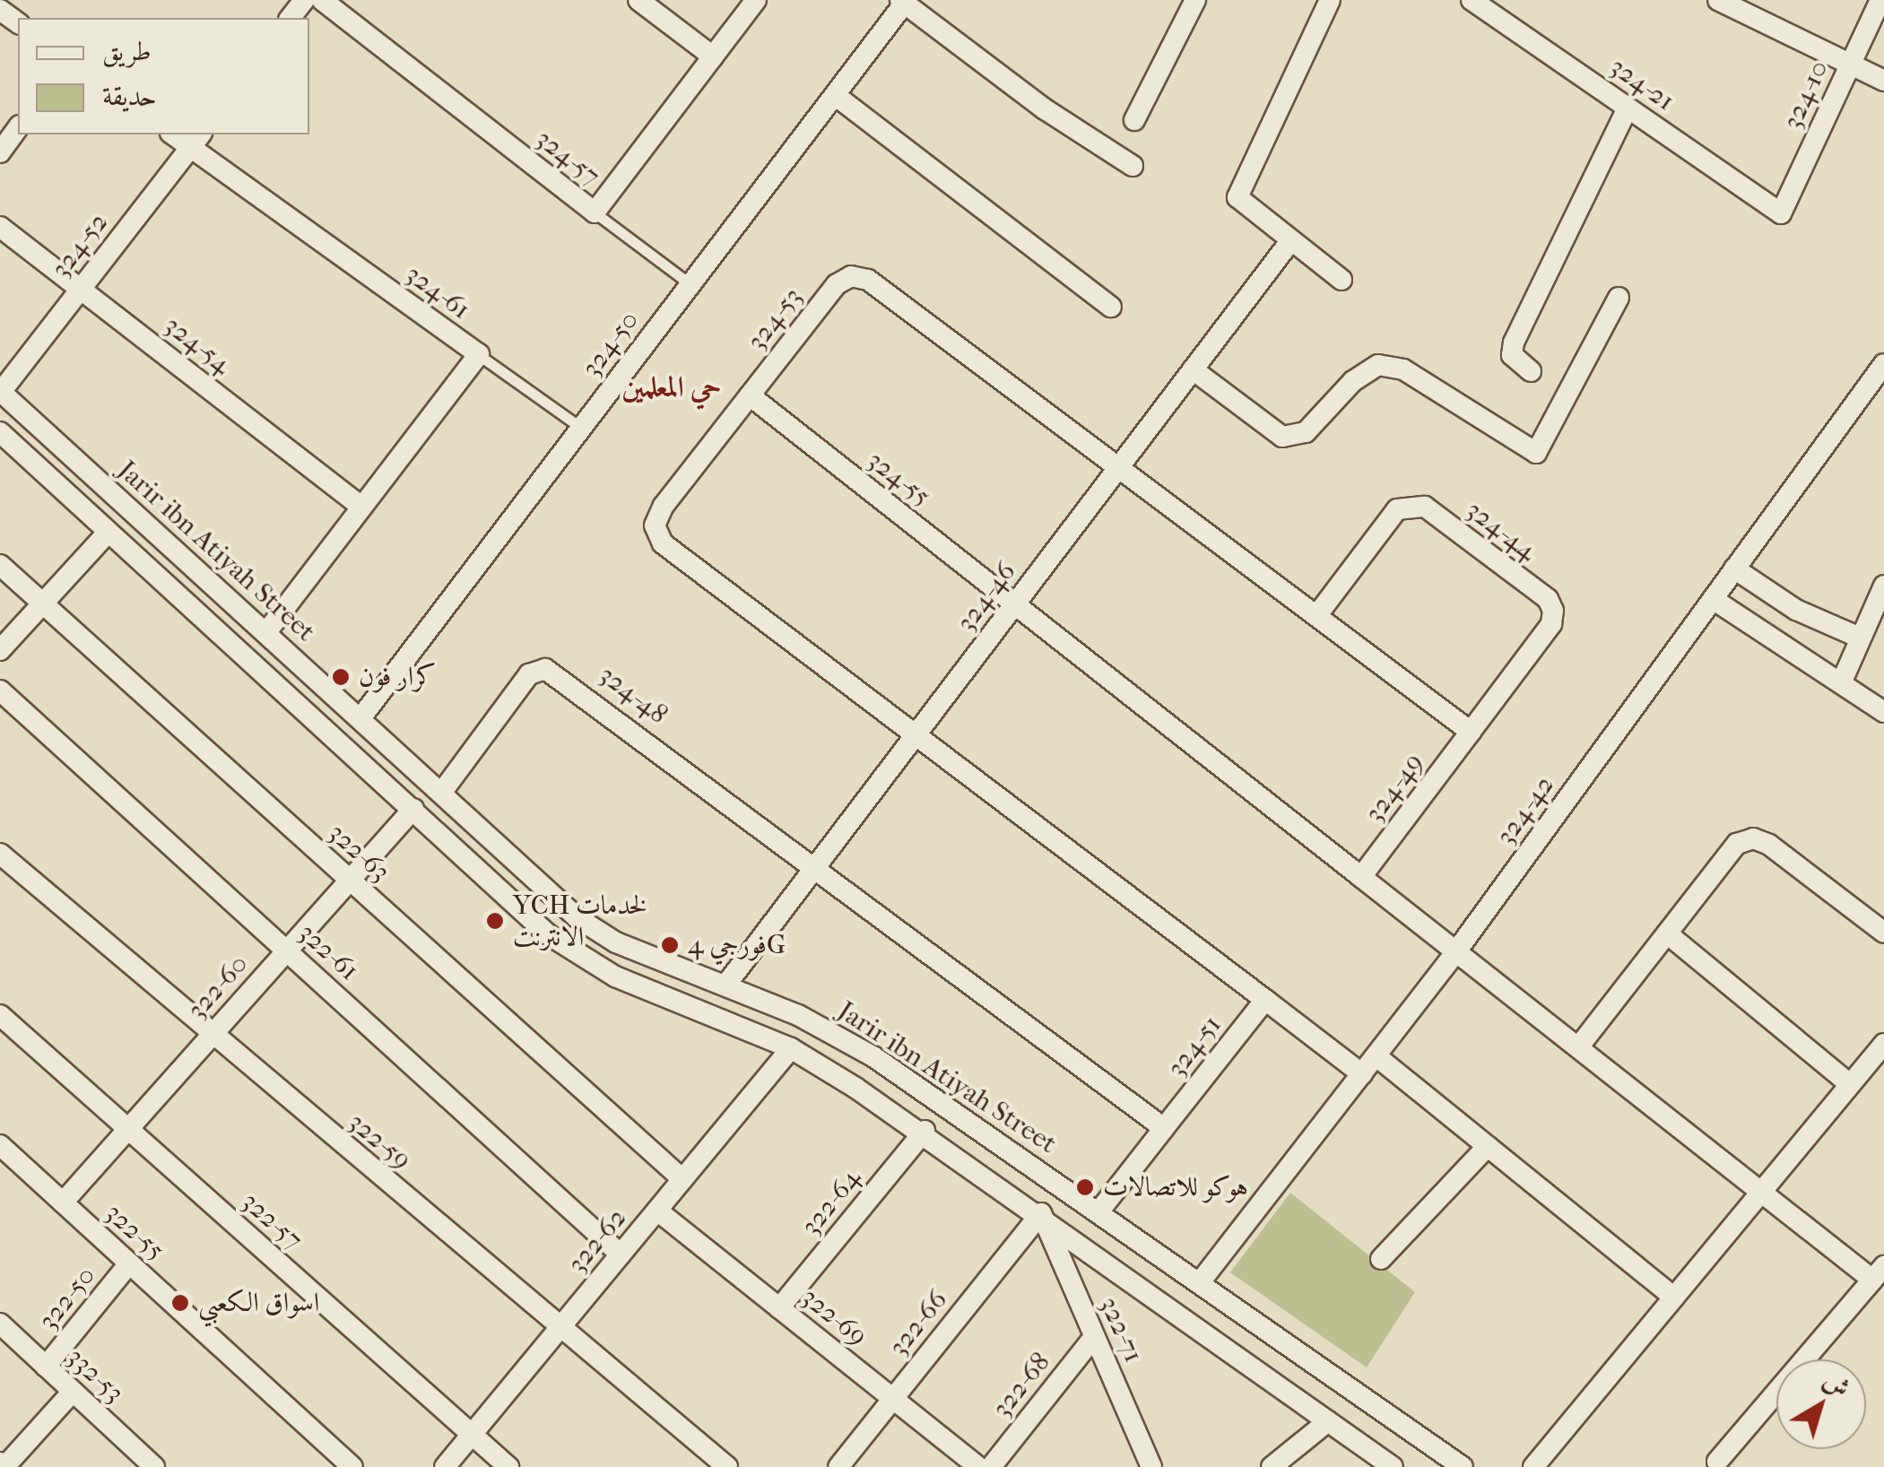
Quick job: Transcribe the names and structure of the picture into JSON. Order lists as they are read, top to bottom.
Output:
{
  "streets": {
    "street": [
      "324-21",
      "324-10",
      "324-57",
      "324-52",
      "324-61",
      "324-53",
      "324-50",
      "324-54",
      "324-55",
      "324-44",
      "Jarir ibn Atiyah Street",
      "324-46",
      "324-48",
      "324-49",
      "324-42",
      "322-63",
      "322-61",
      "322-60",
      "324-51",
      "322-59",
      "322-64",
      "322-57",
      "322-55",
      "322-62",
      "322-50",
      "322-69",
      "322-66",
      "322-71",
      "332-53",
      "322-68"
    ]
  },
  "crossings": [
    ["324-21", "324-10"],
    ["324-52", "324-61"],
    ["324-52", "324-54"],
    ["324-52", "Jarir ibn Atiyah Street"],
    ["324-61", "324-54"],
    ["324-61", "Jarir ibn Atiyah Street"],
    ["324-53", "324-55"],
    ["324-53", "324-46"],
    ["324-50", "Jarir ibn Atiyah Street"],
    ["324-55", "324-46"],
    ["324-44", "324-49"],
    ["Jarir ibn Atiyah Street", "324-46"],
    ["Jarir ibn Atiyah Street", "324-48"],
    ["Jarir ibn Atiyah Street", "324-42"],
    ["Jarir ibn Atiyah Street", "324-51"],
    ["324-46", "324-48"],
    ["322-63", "322-60"],
    ["322-63", "322-62"],
    ["322-61", "322-60"],
    ["322-61", "322-62"],
    ["322-60", "322-59"],
    ["322-60", "322-57"],
    ["322-60", "322-55"],
    ["322-59", "322-62"],
    ["322-64", "322-69"],
    ["322-57", "322-62"],
    ["322-55", "322-50"],
    ["322-62", "322-69"],
    ["322-50", "332-53"],
    ["322-69", "322-66"],
    ["322-66", "322-71"],
    ["322-71", "322-68"]
  ],
  "districts": ["حي المعلمين"],
  "places": [
    "كرار فون",
    "YCH لخدمات الانترنت",
    "فورجي 4G",
    "هوكو للاتصالات",
    "اسواق الكعبي"
  ],
  "legend": ["طريق", "حديقة"],
  "north": "top right"
}
